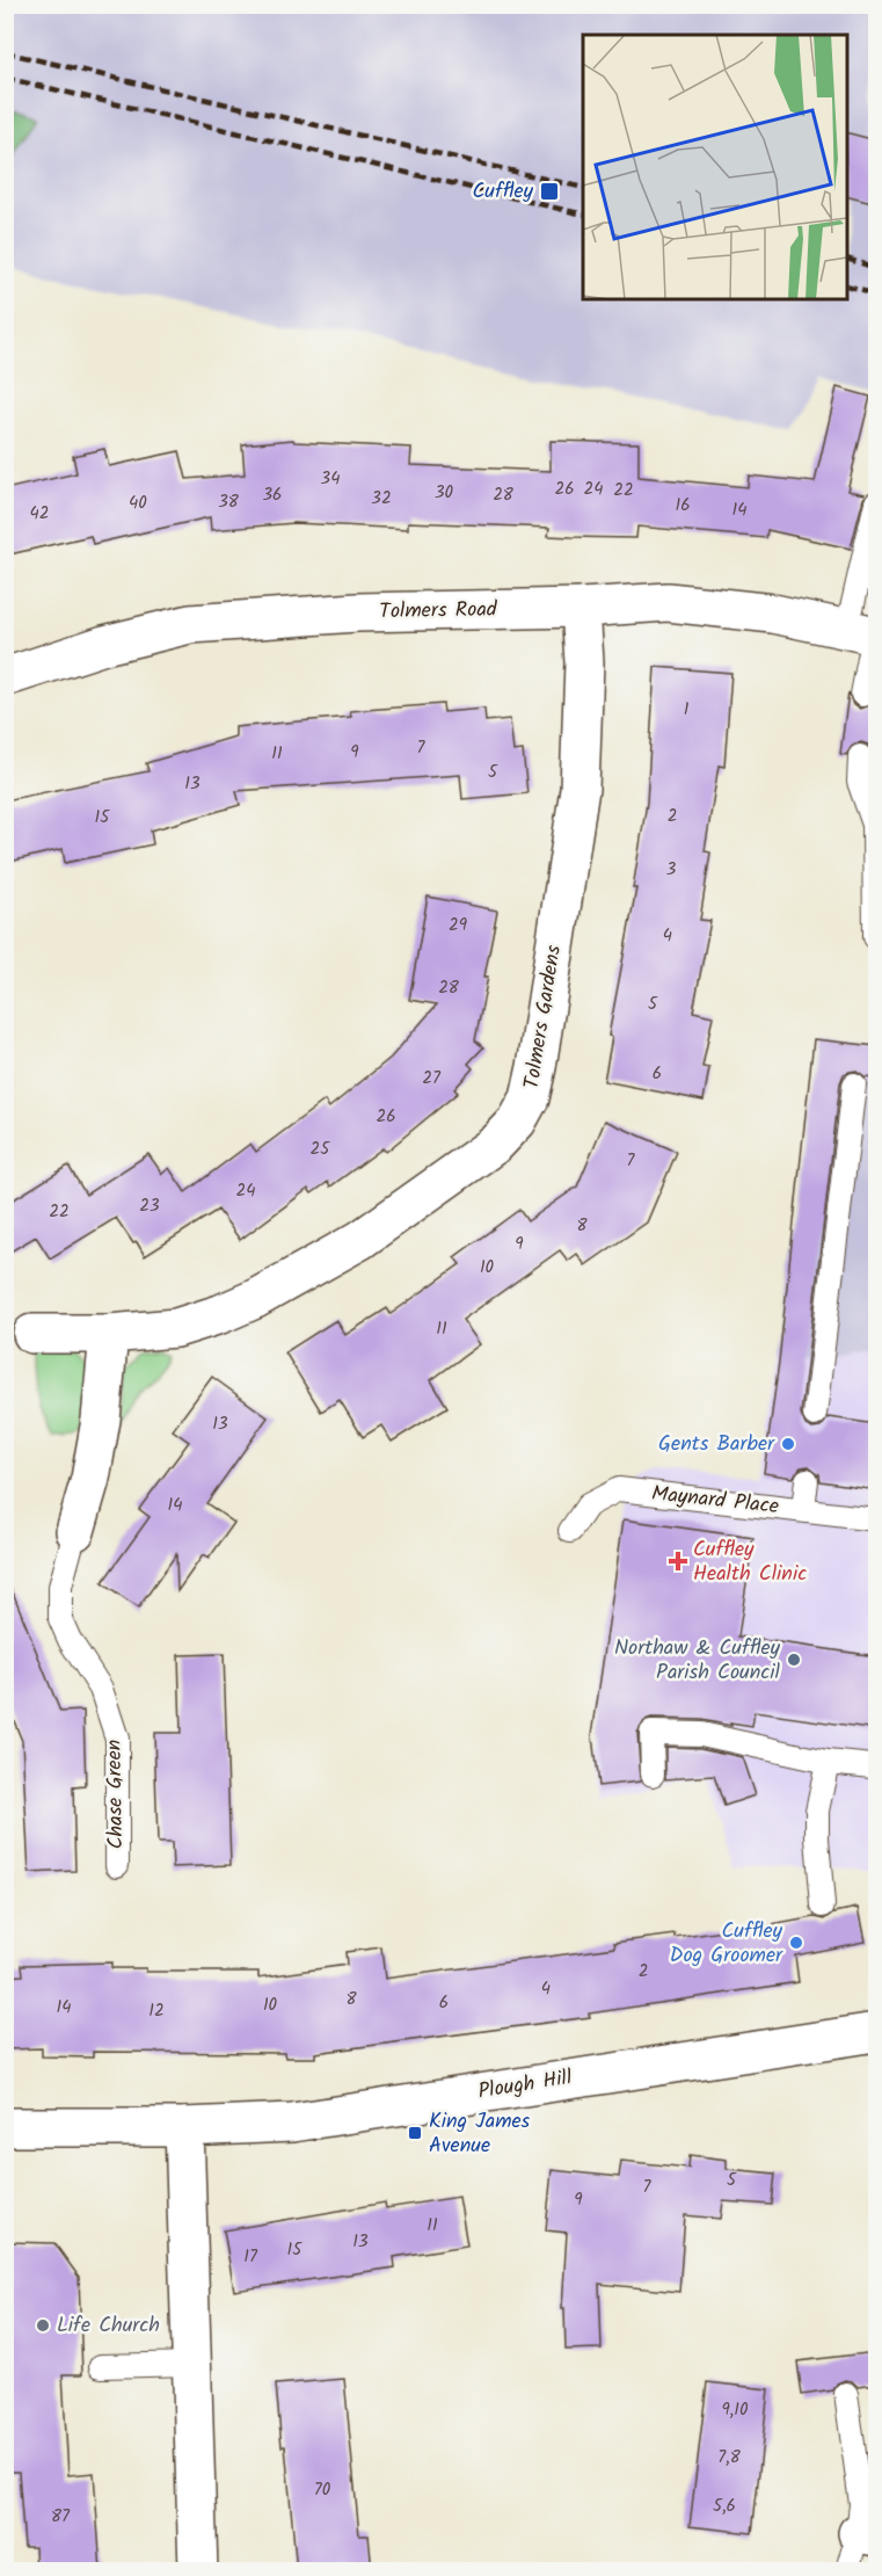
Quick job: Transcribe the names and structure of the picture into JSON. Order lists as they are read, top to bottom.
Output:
{
  "streets": {
    "street": ["Tolmers Road", "Tolmers Gardens", "Plough Hill"],
    "lane": ["Maynard Place", "Chase Green"]
  },
  "crossings": [
    ["Tolmers Road", "Tolmers Gardens"]
  ],
  "places": {
    "transit": ["Cuffley", "King James Avenue"],
    "other": [
      "Gents Barber",
      "Northaw & Cuffley Parish Council",
      "Cuffley Dog Groomer",
      "Life Church"
    ],
    "health": ["Cuffley Health Clinic"]
  },
  "house_numbers": [
    "34",
    "26",
    "24",
    "22",
    "30",
    "36",
    "28",
    "32",
    "38",
    "40",
    "16",
    "14",
    "42",
    "1",
    "7",
    "9",
    "11",
    "5",
    "13",
    "2",
    "15",
    "3",
    "29",
    "4",
    "28",
    "5",
    "6",
    "27",
    "26",
    "25",
    "7",
    "24",
    "23",
    "22",
    "8",
    "9",
    "10",
    "11",
    "13",
    "14",
    "2",
    "4",
    "8",
    "6",
    "10",
    "14",
    "12",
    "5",
    "7",
    "9",
    "11",
    "13",
    "15",
    "17",
    "9,10",
    "7,8",
    "70",
    "5,6",
    "87"
  ]
}
